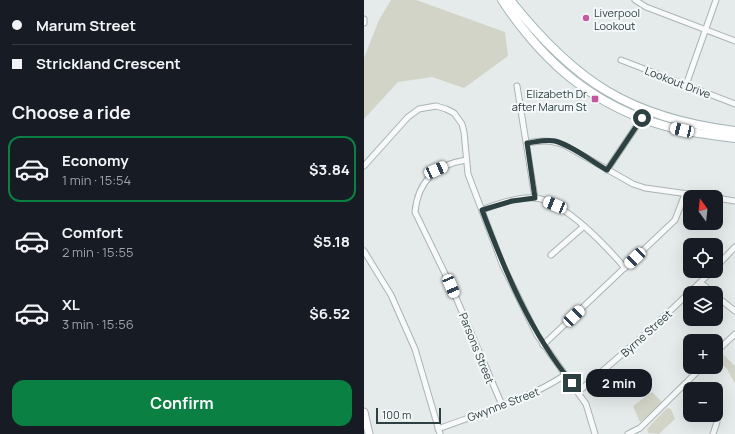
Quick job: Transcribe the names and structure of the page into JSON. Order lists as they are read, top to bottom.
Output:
{
  "streets": {
    "street": [
      "Lookout Drive",
      "Byrne Street",
      "Parsons Street",
      "Gwynne Street"
    ]
  },
  "crossings": [
    ["Parsons Street", "Gwynne Street"]
  ],
  "places": {
    "other": ["Liverpool Lookout"],
    "transit": ["Elizabeth Dr after Marum St"]
  },
  "scale_bar": "100 m",
  "north": "top",
  "page": {
    "banner": ["Marum Street", "Strickland Crescent"],
    "heading": "Choose a ride",
    "list": [
      {
        "name": "Economy",
        "note": "1 min · 15:54",
        "value": "$3.84"
      },
      {
        "name": "Comfort",
        "note": "2 min · 15:55",
        "value": "$5.18"
      },
      {
        "name": "XL",
        "note": "3 min · 15:56",
        "value": "$6.52"
      }
    ],
    "map_buttons": ["+", "−"],
    "bubble": "2 min",
    "buttons": "Confirm",
    "scale": "100 m"
  }
}
